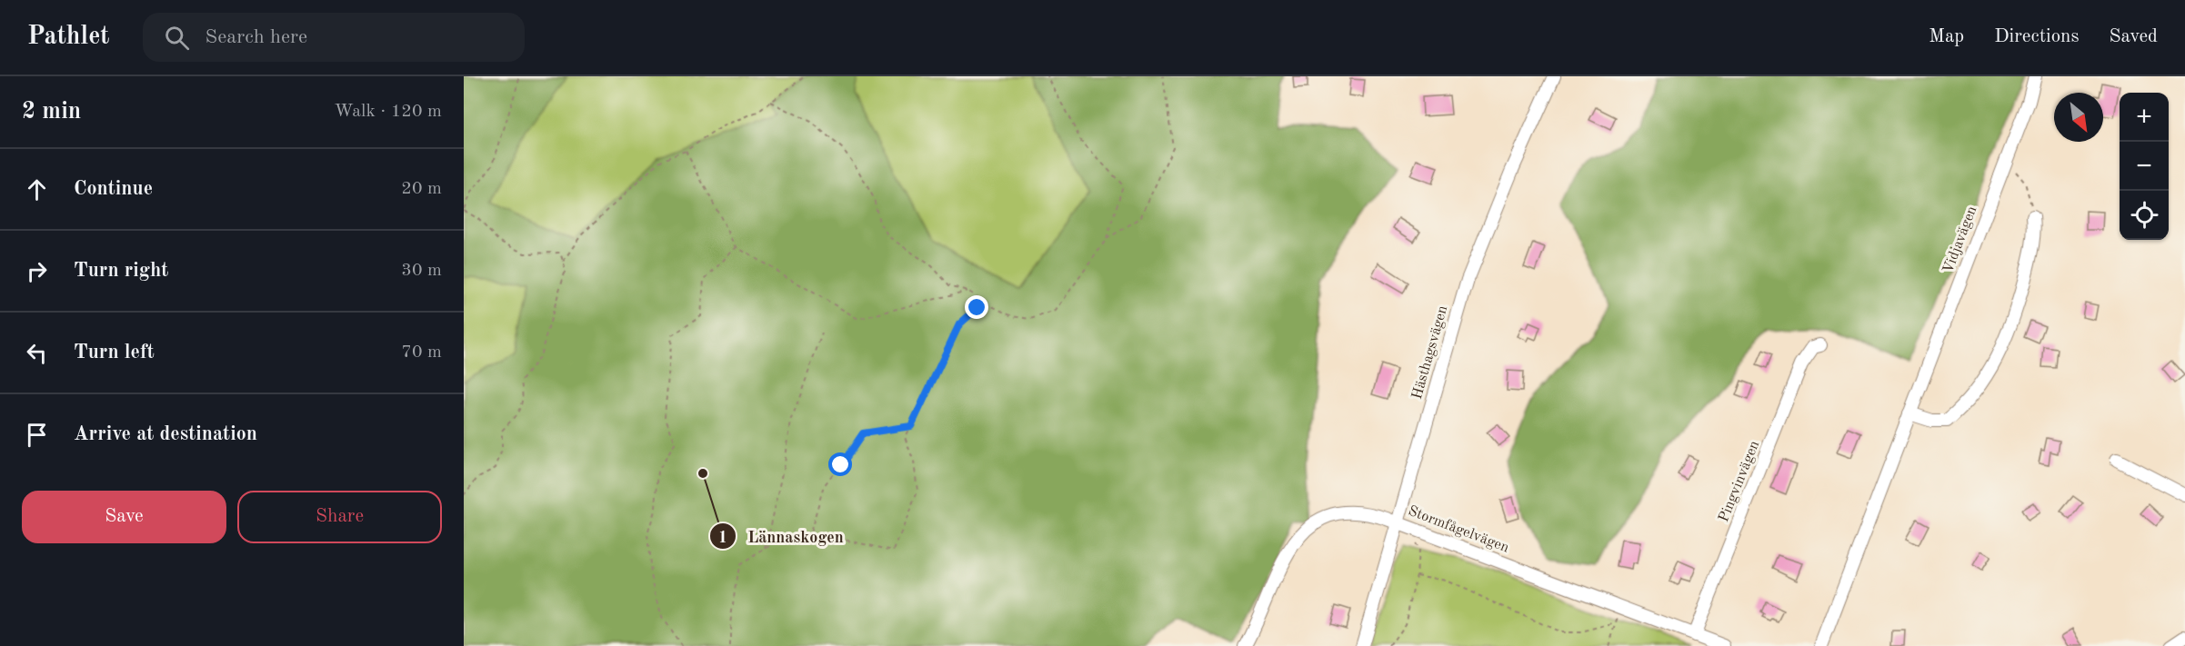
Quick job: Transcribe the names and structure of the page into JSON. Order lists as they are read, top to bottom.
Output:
{
  "streets": {
    "street": [
      "Vidjavägen",
      "Hästhagsvägen",
      "Pingvinvägen",
      "Stormfågelvägen"
    ]
  },
  "crossings": [
    ["Hästhagsvägen", "Stormfågelvägen"],
    ["Pingvinvägen", "Stormfågelvägen"]
  ],
  "places": ["Lännaskogen"],
  "north": "bottom right",
  "page": {
    "header": "Pathlet",
    "search": "Search here",
    "nav": ["Map", "Directions", "Saved"],
    "heading": ["2 min", "Walk · 120 m"],
    "map_buttons": ["+", "−"],
    "list": [
      ["Continue", "20 m"],
      ["Turn right", "30 m"],
      ["Turn left", "70 m"],
      "Arrive at destination"
    ],
    "buttons": ["Save", "Share"]
  }
}
